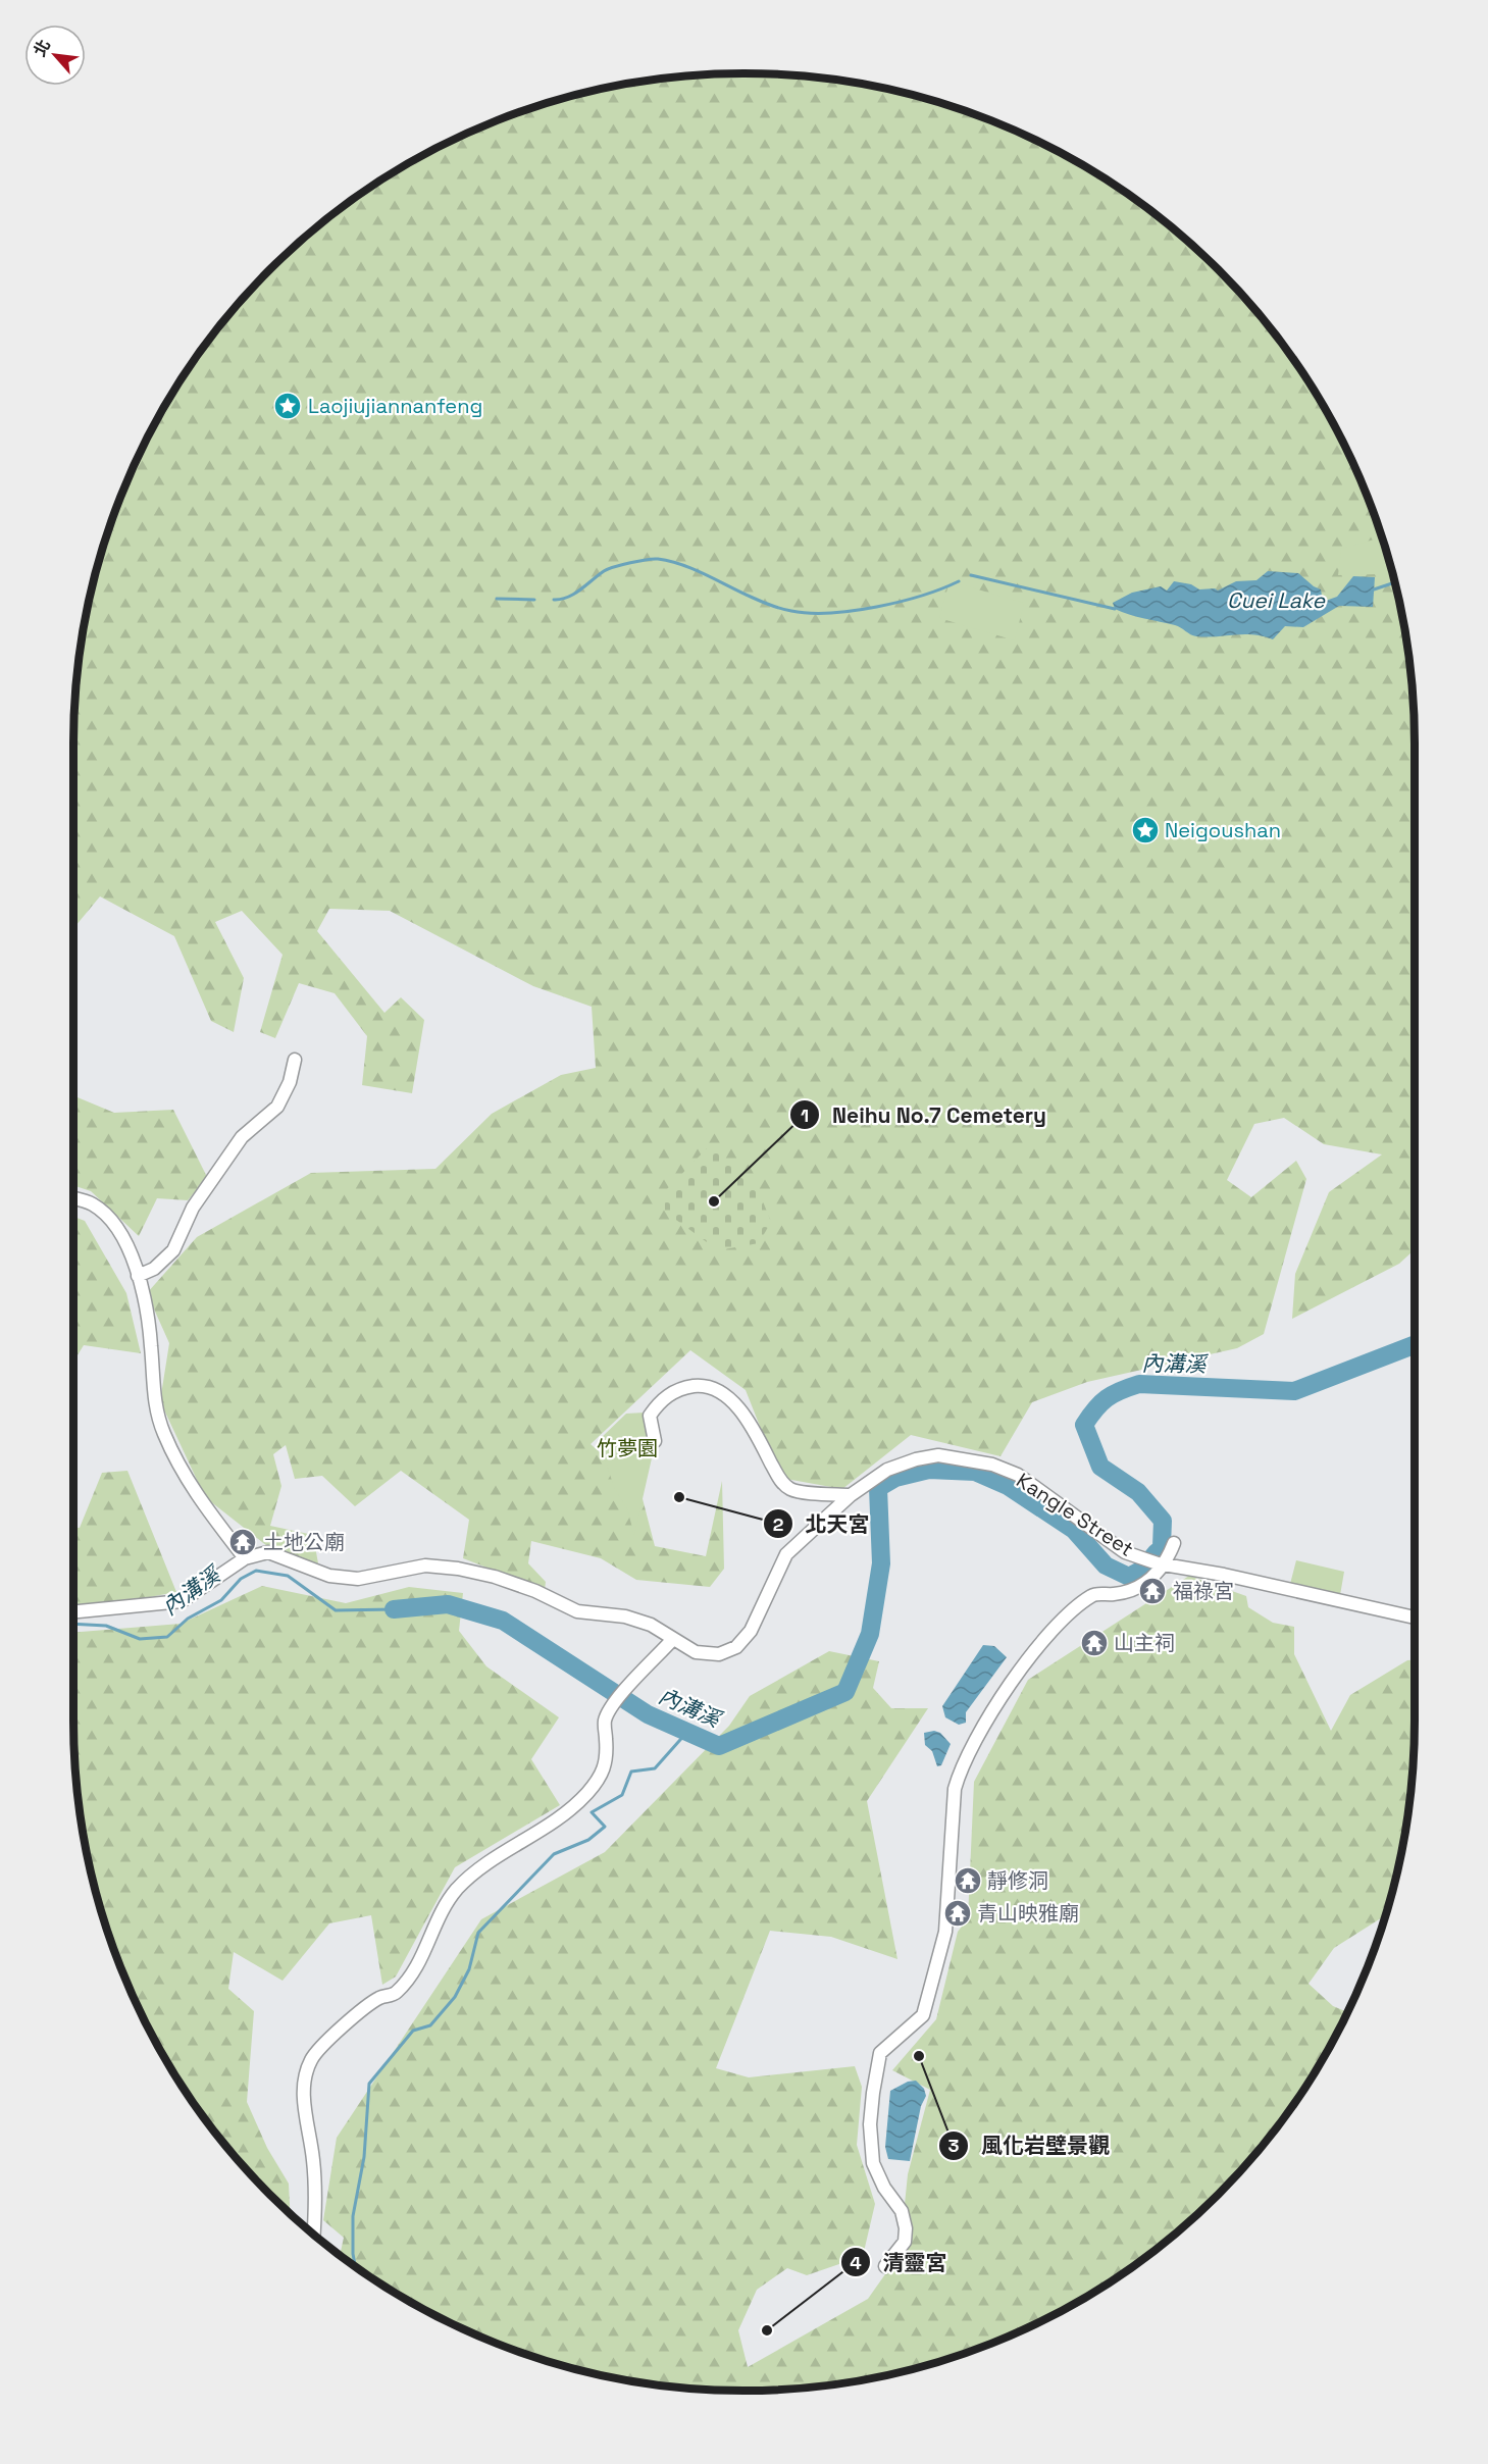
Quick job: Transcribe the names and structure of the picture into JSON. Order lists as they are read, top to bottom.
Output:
{
  "streets": {
    "street": ["Kangle Street"]
  },
  "water": ["Cuei Lake", "內溝溪"],
  "parks": ["竹夢園"],
  "places": {
    "place": ["Laojiujiannanfeng", "Neigoushan"],
    "other": [
      "Neihu No.7 Cemetery",
      "北天宮",
      "風化岩壁景觀",
      "清靈宮"
    ],
    "temple": [
      "土地公廟",
      "福祿宮",
      "山主祠",
      "靜修洞",
      "青山映雅廟"
    ]
  },
  "north": "top left"
}
